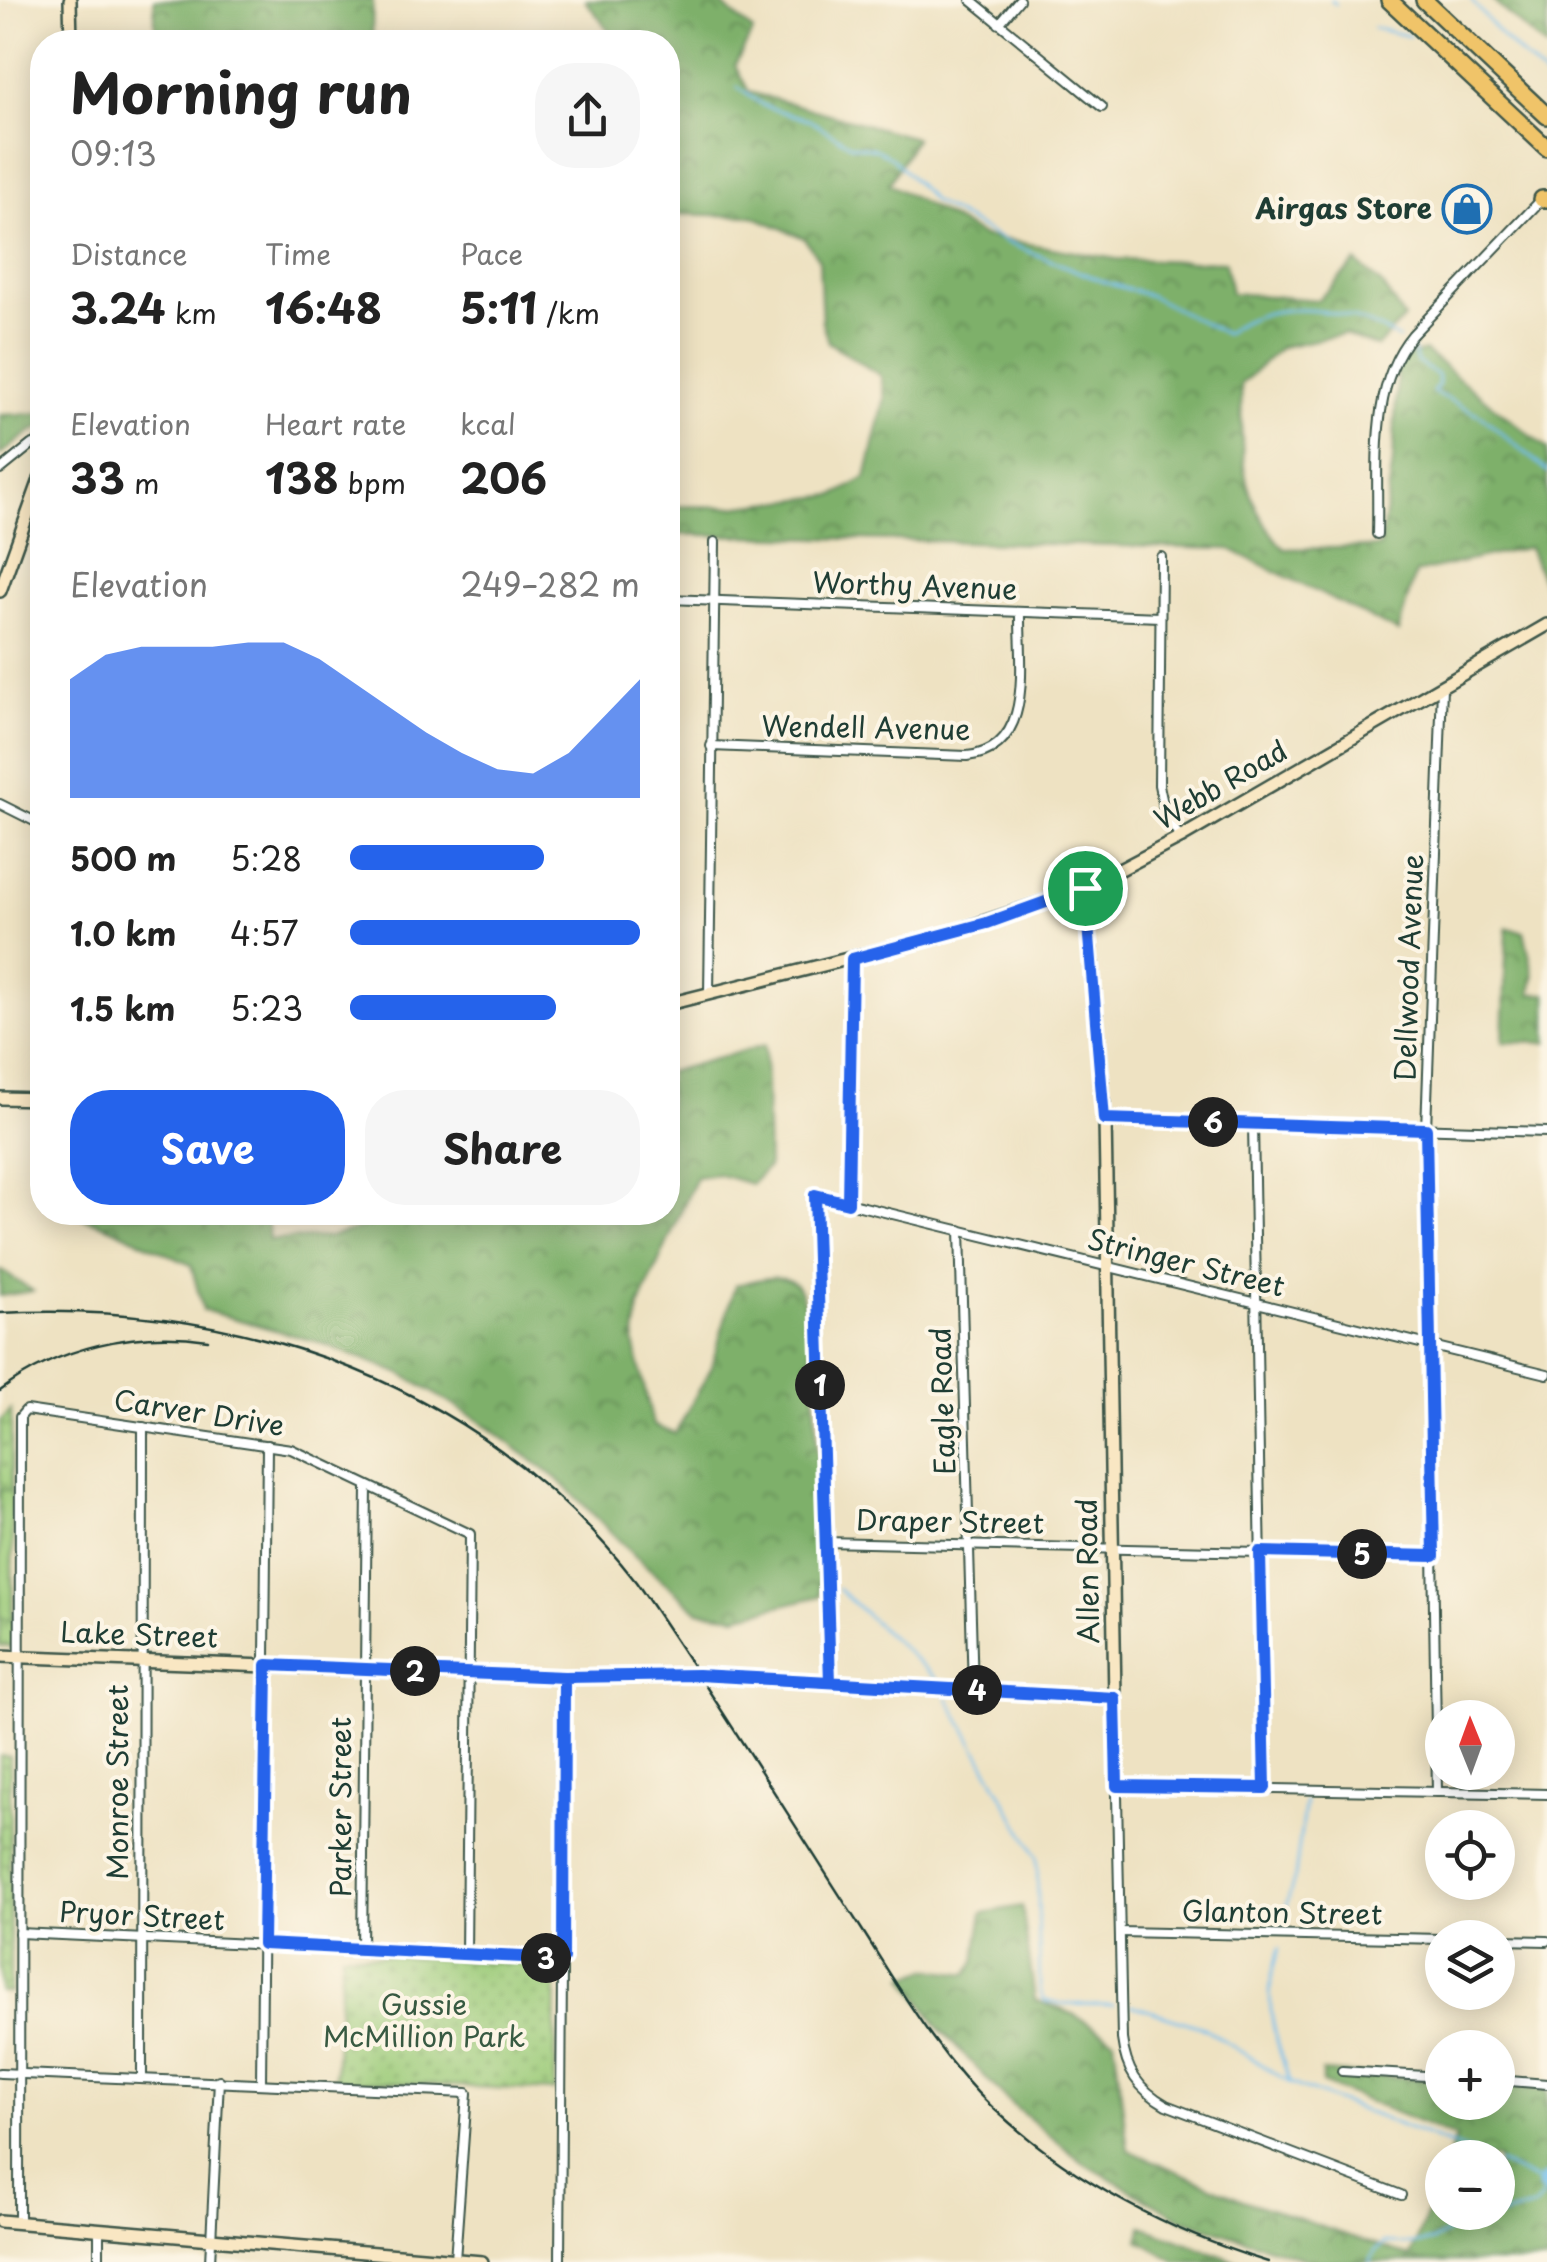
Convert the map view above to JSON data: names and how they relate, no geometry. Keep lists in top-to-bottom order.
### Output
{
  "streets": {
    "street": [
      "Worthy Avenue",
      "Wendell Avenue",
      "Webb Road",
      "Dellwood Avenue",
      "Stringer Street",
      "Eagle Road",
      "Carver Drive",
      "Draper Street",
      "Allen Road",
      "Lake Street",
      "Monroe Street",
      "Parker Street",
      "Glanton Street",
      "Pryor Street"
    ]
  },
  "crossings": [
    ["Worthy Avenue", "Wendell Avenue"],
    ["Webb Road", "Dellwood Avenue"],
    ["Webb Road", "Allen Road"],
    ["Dellwood Avenue", "Stringer Street"],
    ["Dellwood Avenue", "Draper Street"],
    ["Stringer Street", "Eagle Road"],
    ["Stringer Street", "Draper Street"],
    ["Stringer Street", "Allen Road"],
    ["Eagle Road", "Draper Street"],
    ["Eagle Road", "Lake Street"],
    ["Carver Drive", "Lake Street"],
    ["Carver Drive", "Monroe Street"],
    ["Carver Drive", "Parker Street"],
    ["Draper Street", "Allen Road"],
    ["Allen Road", "Lake Street"],
    ["Allen Road", "Glanton Street"],
    ["Lake Street", "Monroe Street"],
    ["Lake Street", "Parker Street"],
    ["Monroe Street", "Pryor Street"],
    ["Parker Street", "Pryor Street"]
  ],
  "parks": ["Gussie McMillion Park"],
  "places": {
    "shop": ["Airgas Store"]
  },
  "north": "top",
  "page": {
    "heading": ["Morning run", "09:13"],
    "stats": [
      ["Distance", "3.24 km"],
      ["Time", "16:48"],
      ["Pace", "5:11 /km"],
      ["Elevation", "33 m"],
      ["Heart rate", "138 bpm"],
      ["kcal", "206"]
    ],
    "chart": ["Elevation", "249–282 m"],
    "list": [
      {
        "name": "500 m",
        "note": "5:28"
      },
      {
        "name": "1.0 km",
        "note": "4:57"
      },
      {
        "name": "1.5 km",
        "note": "5:23"
      }
    ],
    "buttons": ["Save", "Share"],
    "pins": [
      "6",
      "1",
      "5",
      "2",
      "4",
      "3"
    ],
    "map_buttons": ["+", "−"]
  }
}
